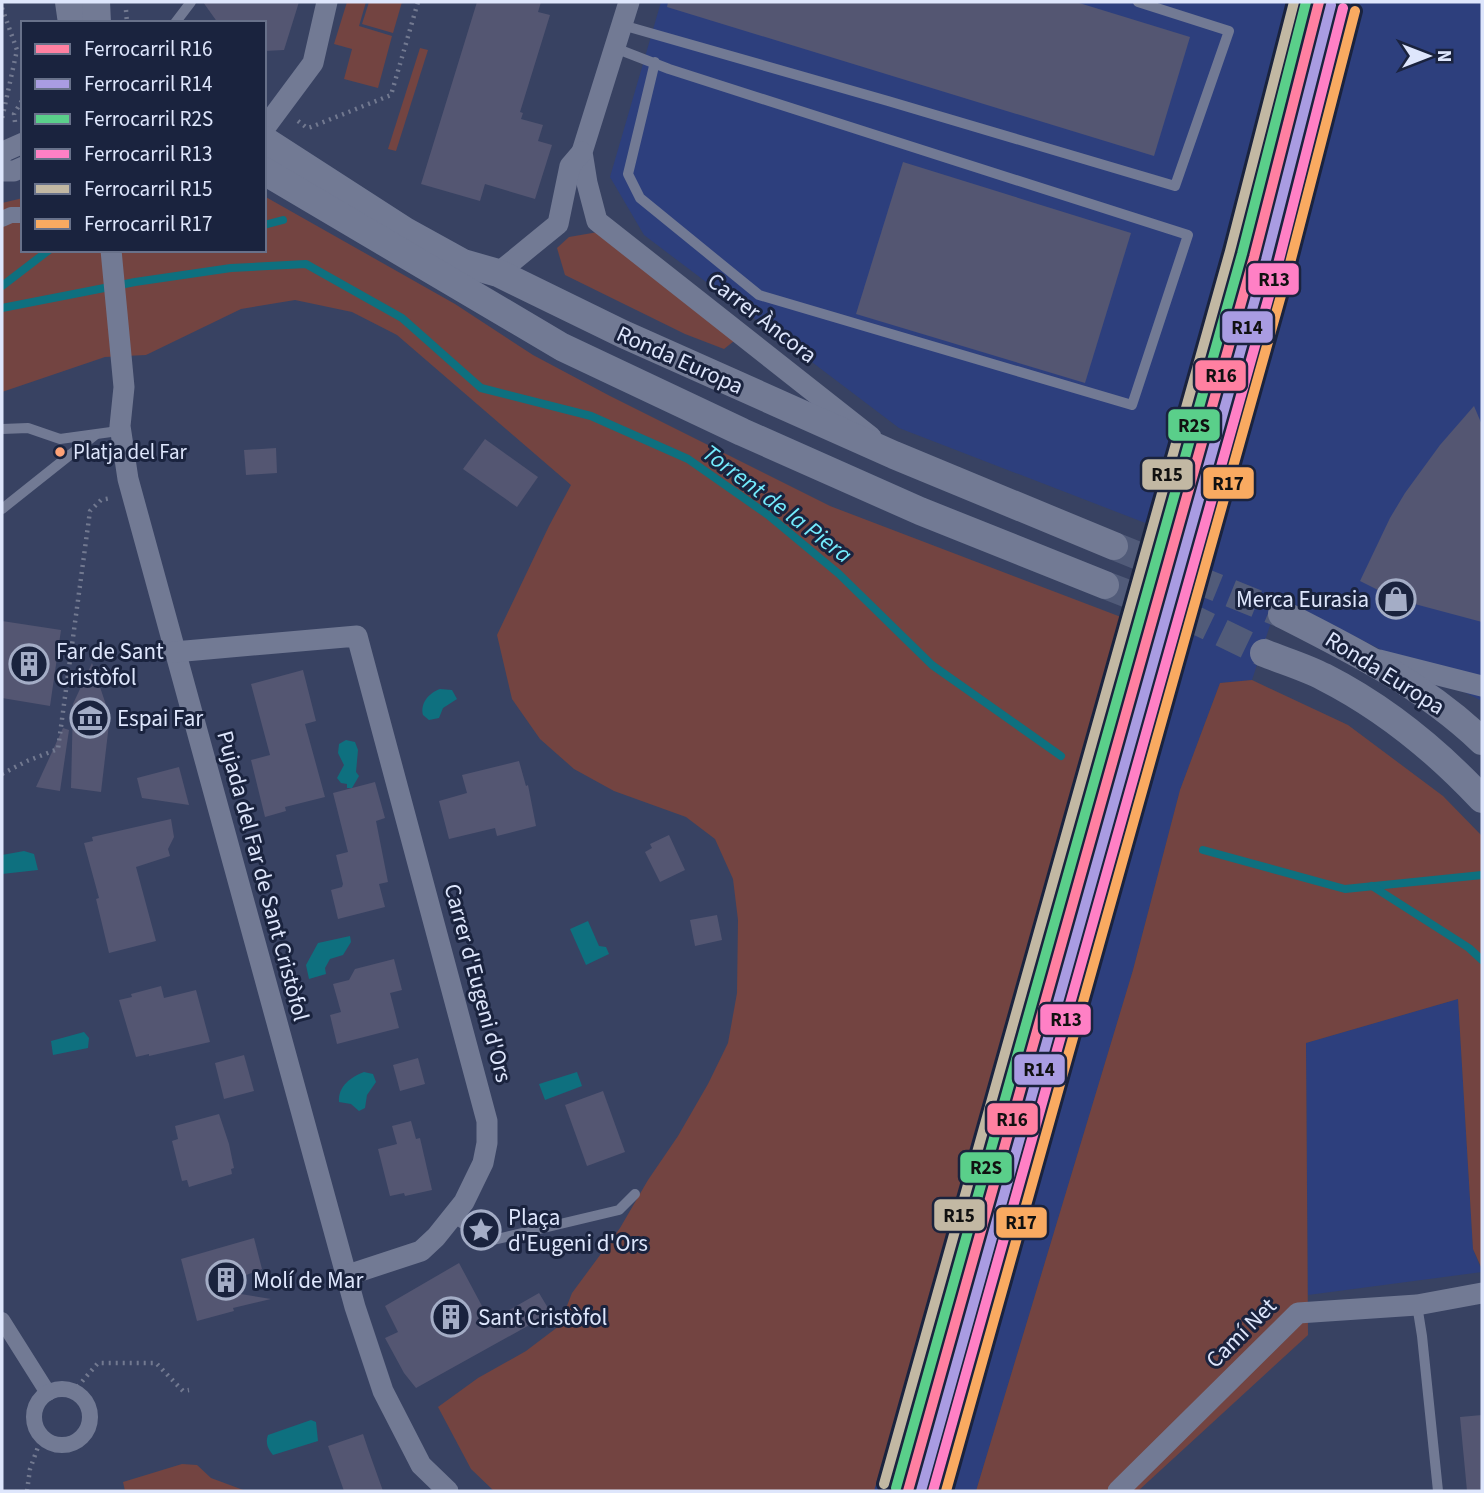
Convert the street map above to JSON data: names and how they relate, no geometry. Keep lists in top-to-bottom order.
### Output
{
  "streets": {
    "street": [
      "Carrer Àncora",
      "Ronda Europa",
      "Pujada del Far de Sant Cristòfol",
      "Carrer d'Eugeni d'Ors",
      "Camí Net"
    ]
  },
  "crossings": [
    ["Carrer Àncora", "Ronda Europa"],
    ["Pujada del Far de Sant Cristòfol", "Carrer d'Eugeni d'Ors"]
  ],
  "water": ["Torrent de la Piera"],
  "places": {
    "other": ["Platja del Far"],
    "shop": ["Merca Eurasia"],
    "building": ["Far de Sant Cristòfol", "Molí de Mar", "Sant Cristòfol"],
    "museum": ["Espai Far"],
    "place": ["Plaça d'Eugeni d'Ors"]
  },
  "lines": [
    "rail line R16",
    "rail line R2S",
    "rail line R15",
    "rail line R14",
    "rail line R13",
    "rail line R17"
  ],
  "legend": [
    "Ferrocarril R16",
    "Ferrocarril R14",
    "Ferrocarril R2S",
    "Ferrocarril R13",
    "Ferrocarril R15",
    "Ferrocarril R17"
  ],
  "north": "right"
}
